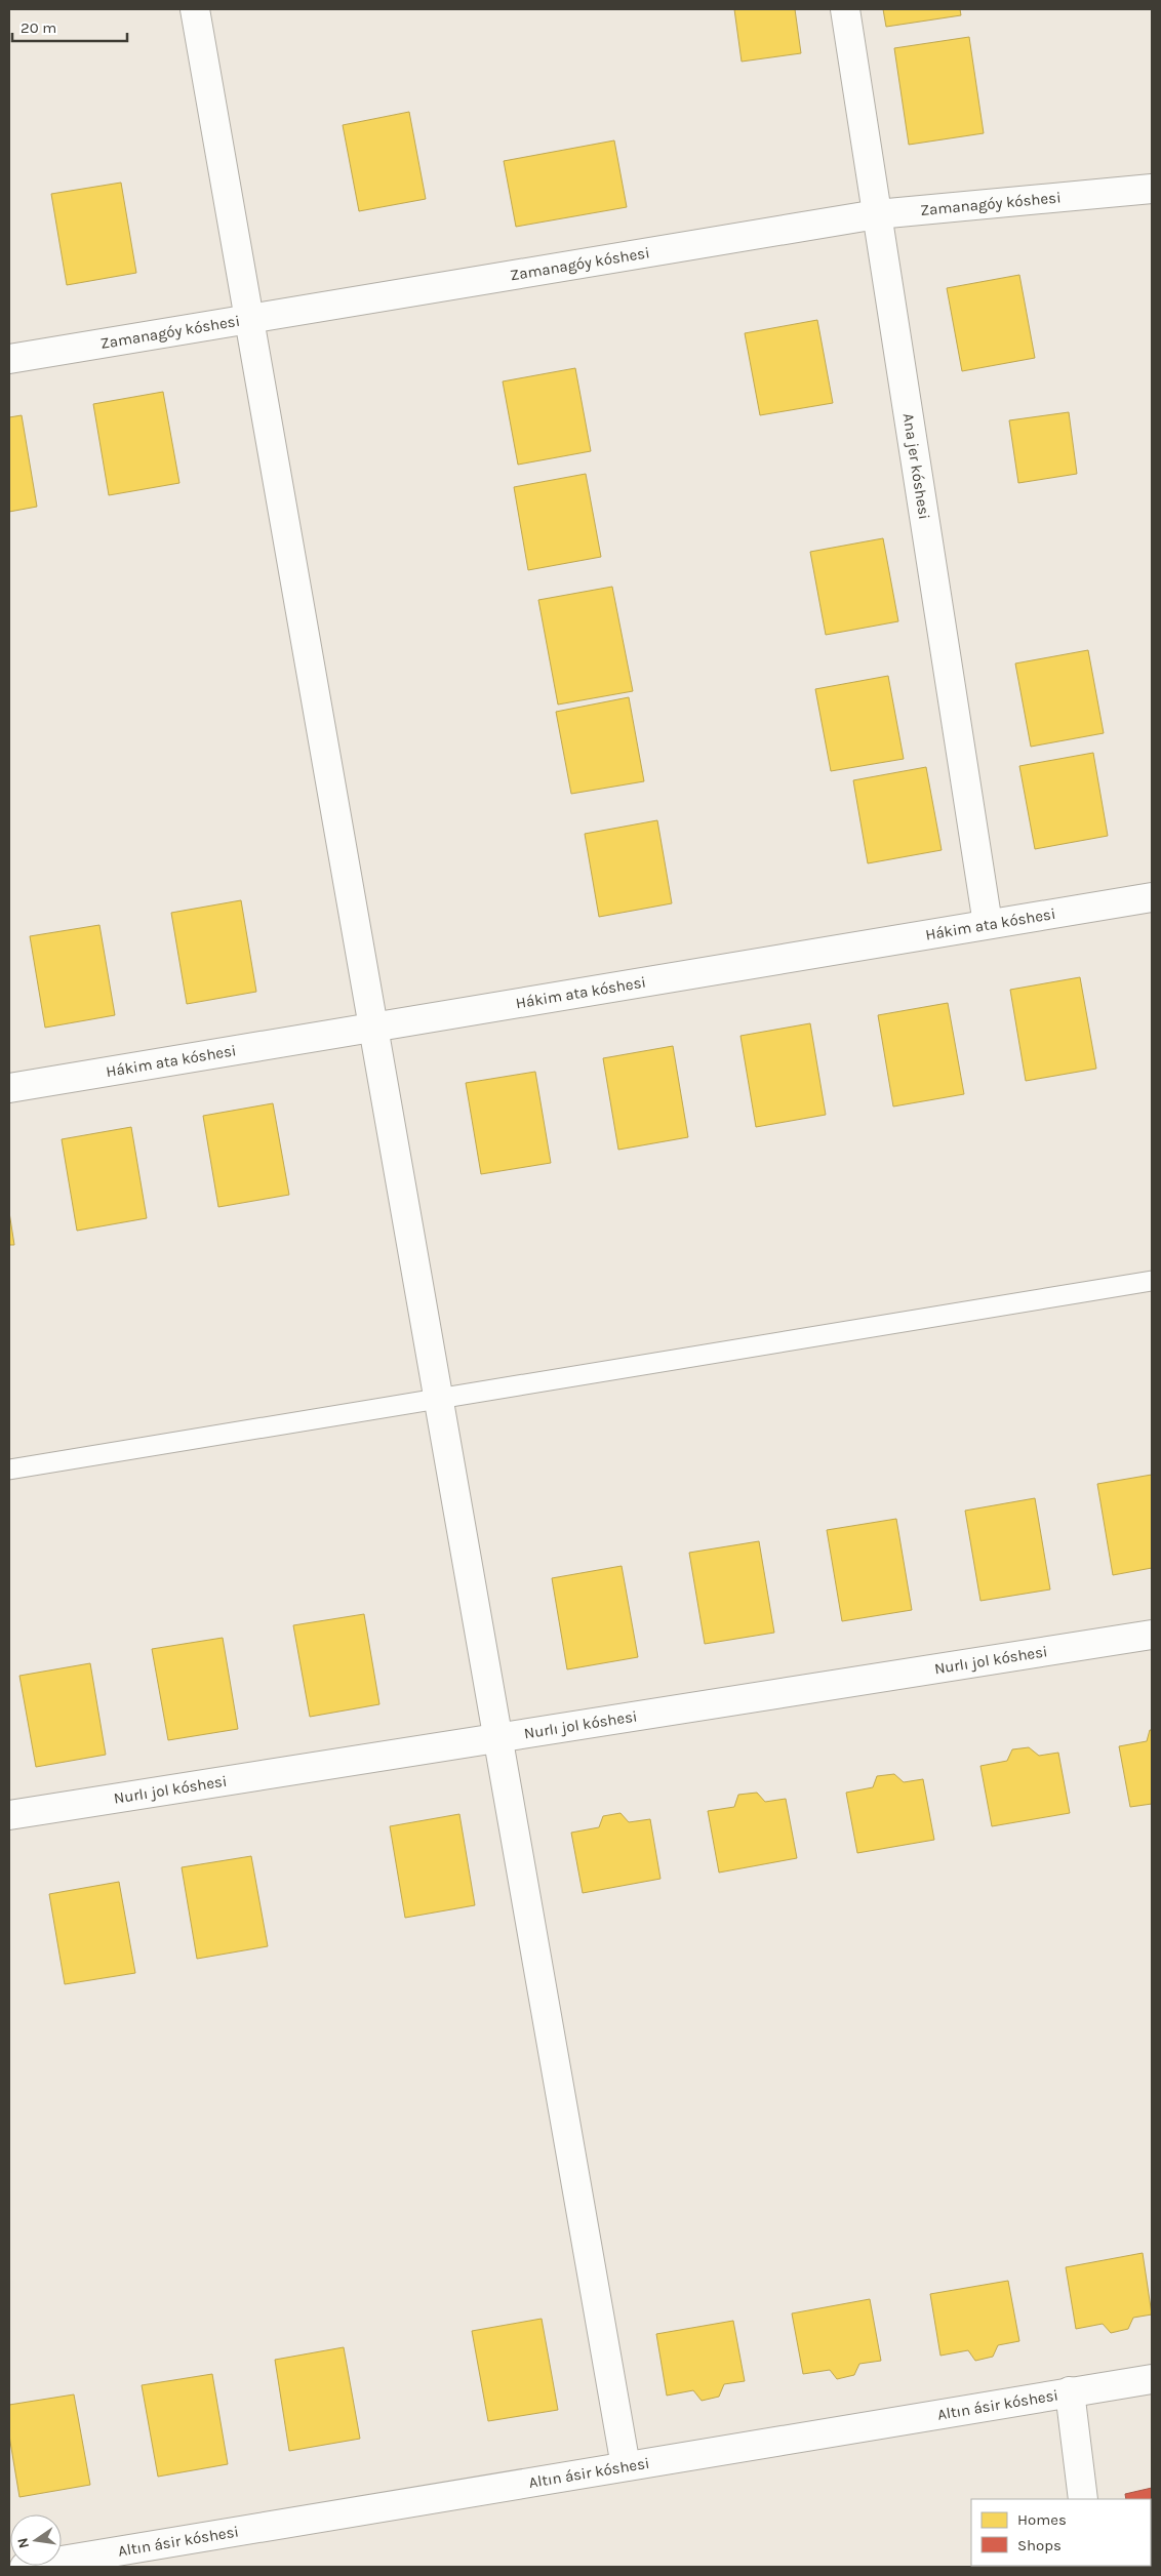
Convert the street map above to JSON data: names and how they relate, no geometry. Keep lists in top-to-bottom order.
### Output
{
  "streets": {
    "street": [
      "Zamanagóy kóshesi",
      "Ana jer kóshesi",
      "Hákim ata kóshesi",
      "Nurlı jol kóshesi",
      "Altın ásir kóshesi"
    ]
  },
  "crossings": [
    ["Zamanagóy kóshesi", "Ana jer kóshesi"],
    ["Ana jer kóshesi", "Hákim ata kóshesi"]
  ],
  "legend": ["Homes", "Shops"],
  "scale_bar": "20 m",
  "north": "left"
}
